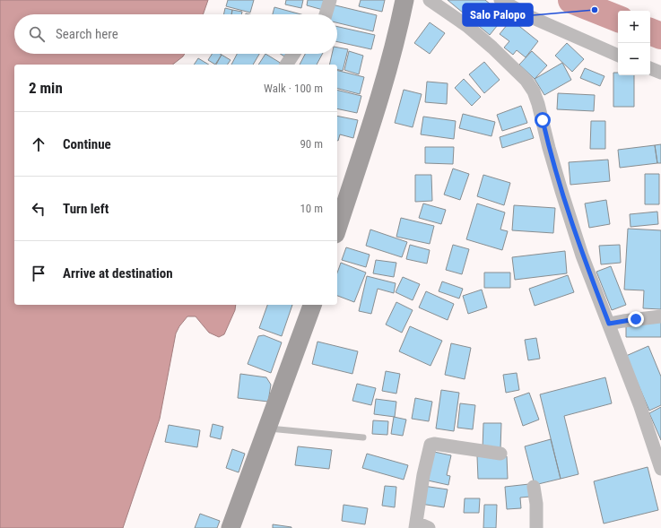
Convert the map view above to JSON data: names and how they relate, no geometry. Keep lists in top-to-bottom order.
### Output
{
  "places": ["Salo Palopo"],
  "page": {
    "map_buttons": ["+", "−"],
    "search": "Search here",
    "heading": ["2 min", "Walk · 100 m"],
    "list": [
      ["Continue", "90 m"],
      ["Turn left", "10 m"],
      "Arrive at destination"
    ]
  }
}
